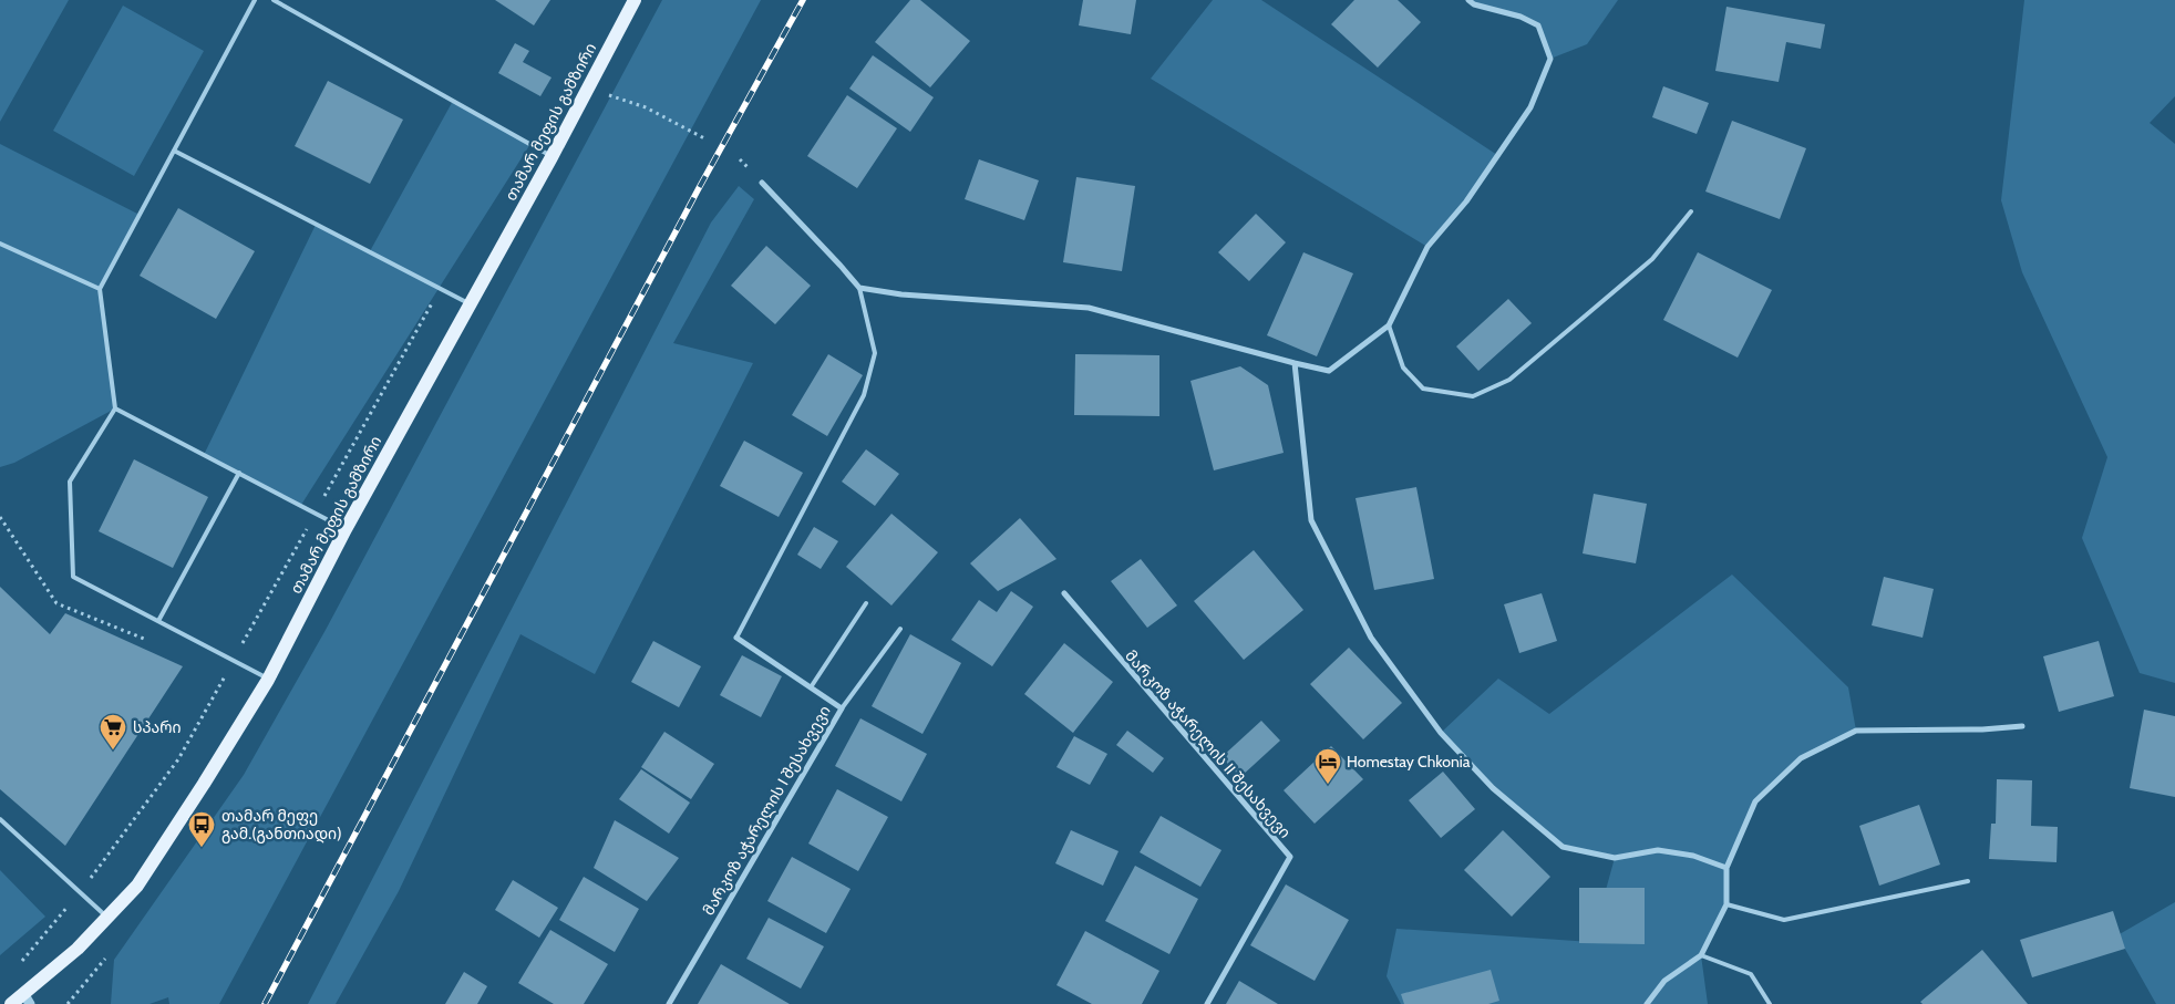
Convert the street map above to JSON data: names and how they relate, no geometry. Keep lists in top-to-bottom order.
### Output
{
  "streets": {
    "main road": ["თამარ მეფის გამზირი"],
    "street": ["მარკოზ აჭარელის II შესახვევი", "მარკოზ აჭარელის I შესახვევი"]
  },
  "places": {
    "supermarket": ["სპარი"],
    "hotel": ["Homestay Chkonia"],
    "bus stop": ["თამარ მეფე გამ.(განთიადი)"]
  }
}
